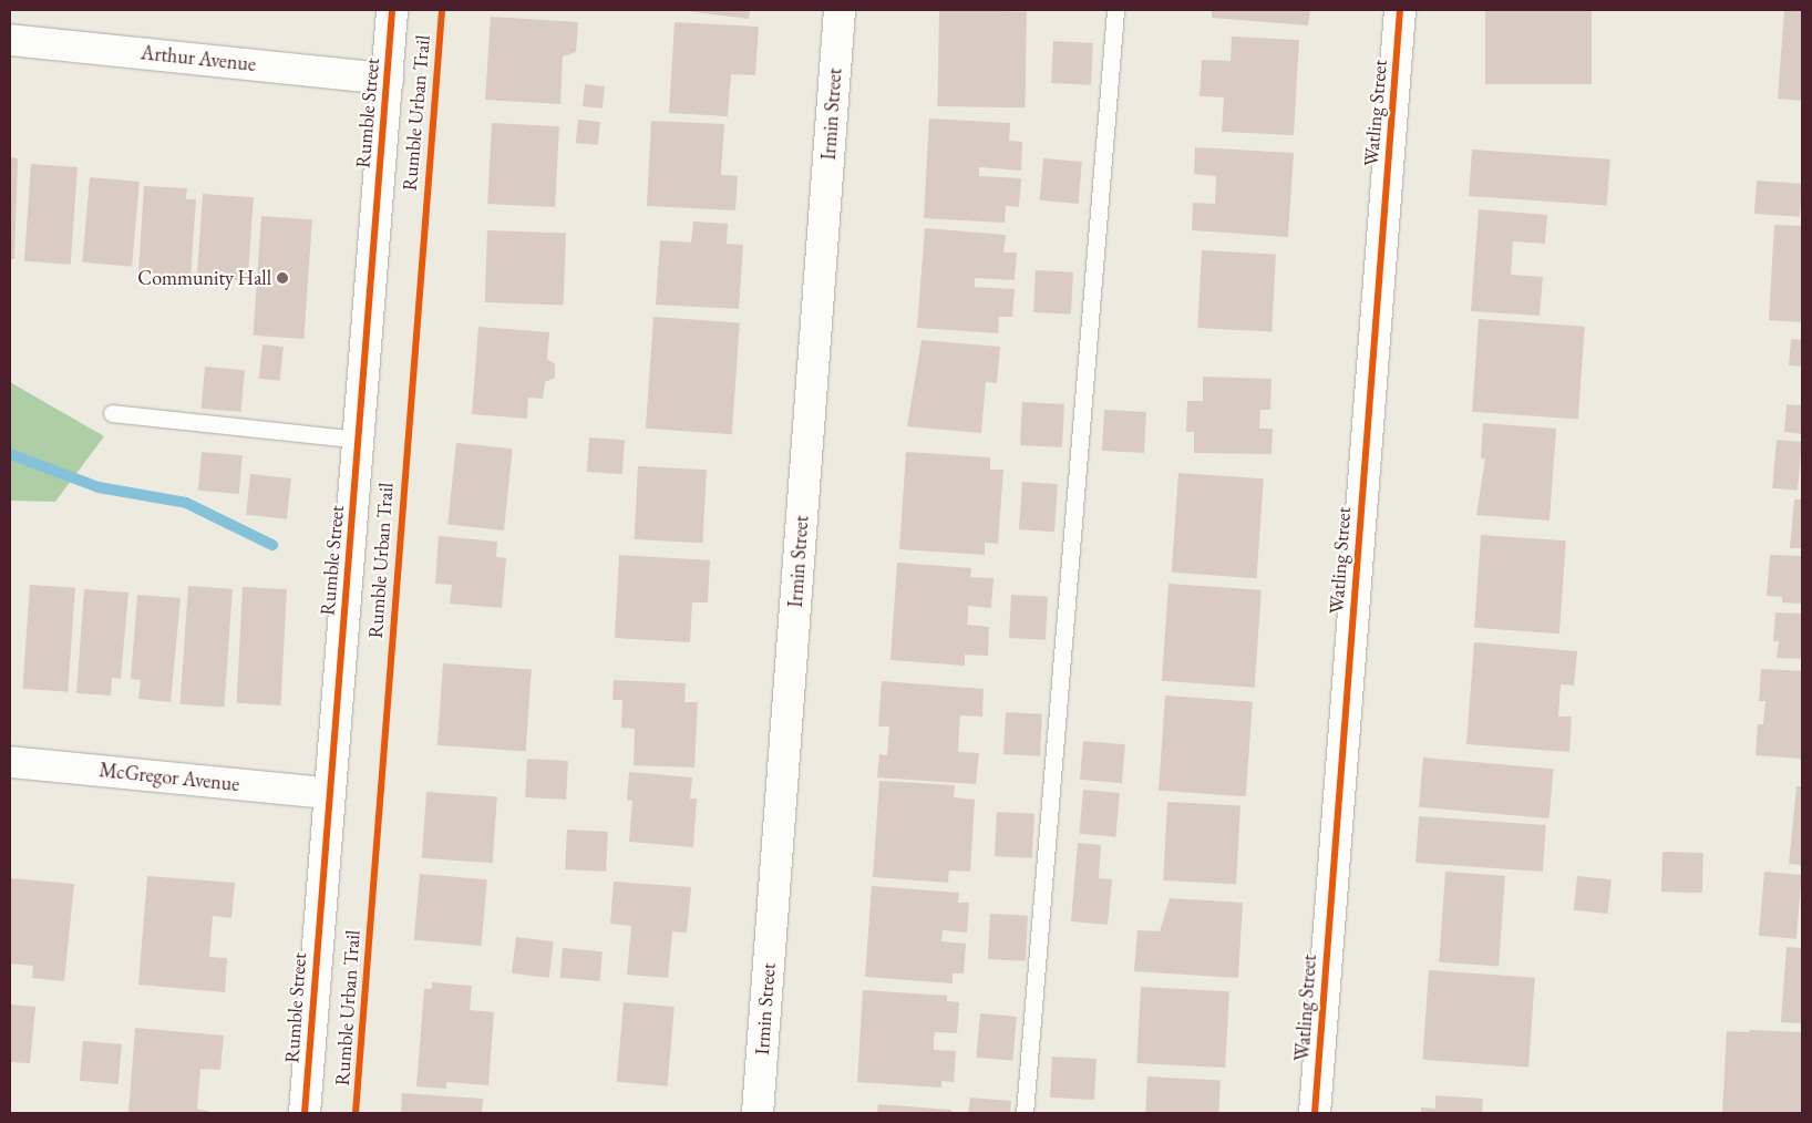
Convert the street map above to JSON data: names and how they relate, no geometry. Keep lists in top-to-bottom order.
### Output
{
  "streets": {
    "street": [
      "Arthur Avenue",
      "Rumble Street",
      "Watling Street",
      "Irmin Street",
      "McGregor Avenue"
    ],
    "cycle path": ["Rumble Urban Trail"]
  },
  "crossings": [
    ["Arthur Avenue", "Rumble Street"],
    ["Rumble Street", "McGregor Avenue"]
  ],
  "places": ["Community Hall"]
}
